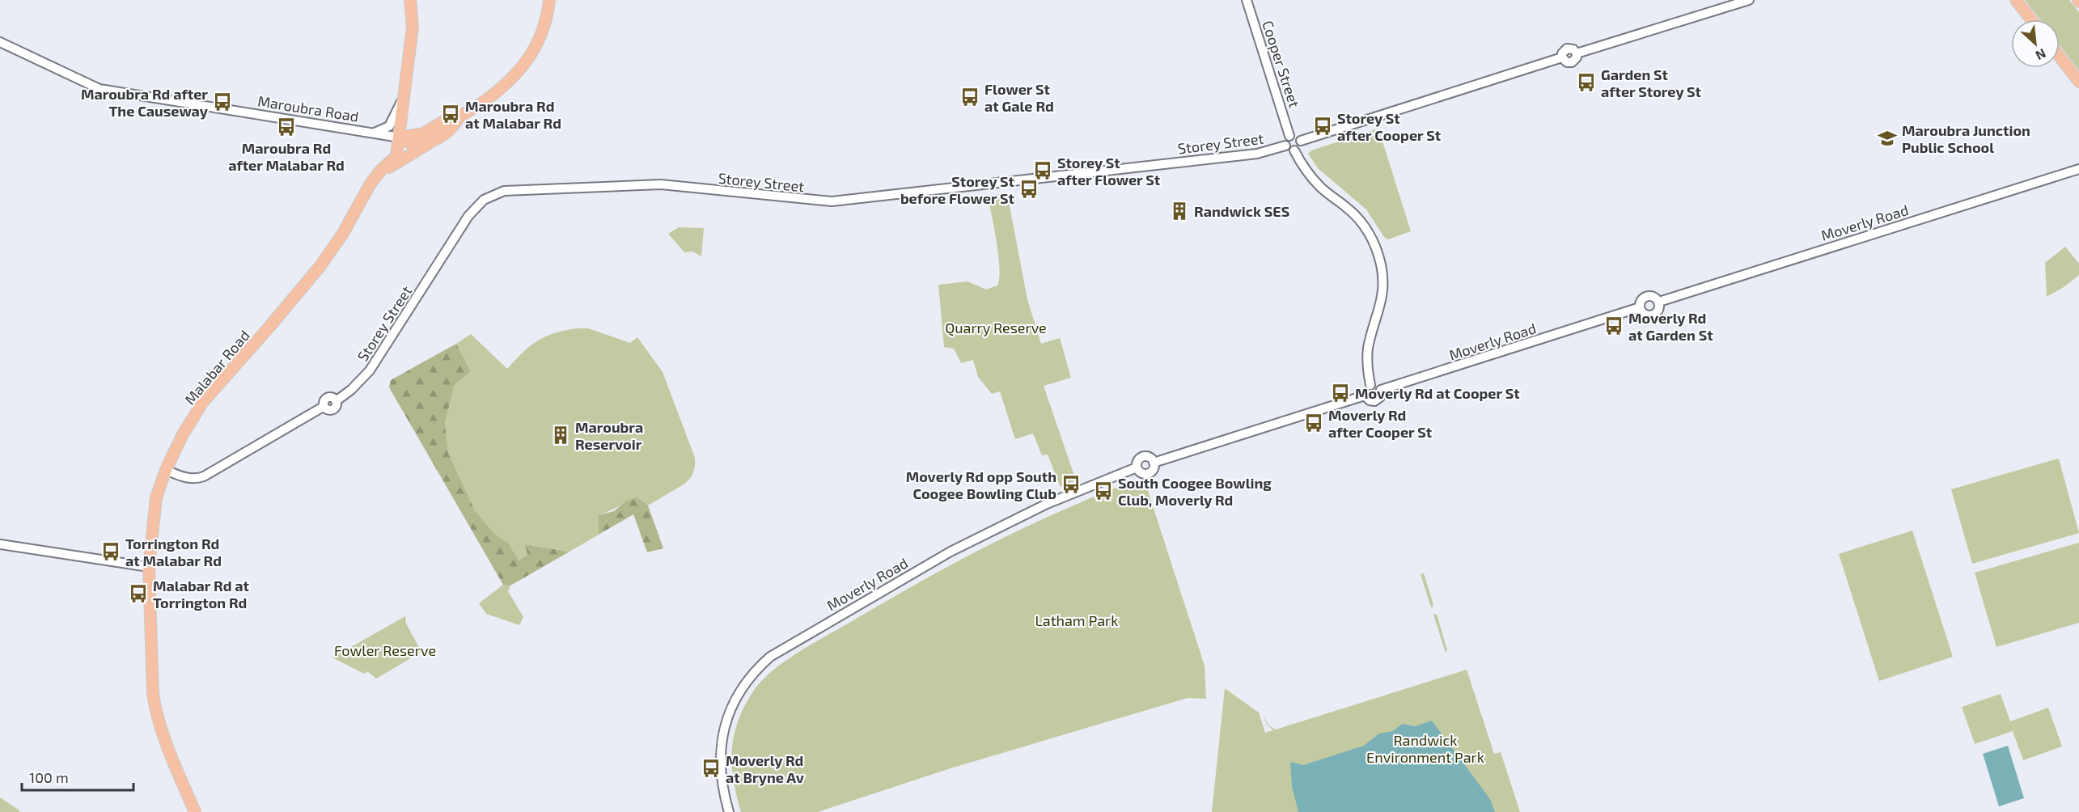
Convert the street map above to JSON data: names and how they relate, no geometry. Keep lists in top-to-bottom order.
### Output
{
  "streets": {
    "main road": ["Maroubra Road", "Malabar Road"],
    "street": ["Cooper Street", "Storey Street", "Moverly Road"]
  },
  "crossings": [
    ["Cooper Street", "Storey Street"],
    ["Maroubra Road", "Malabar Road"],
    ["Storey Street", "Malabar Road"]
  ],
  "parks": [
    "Quarry Reserve",
    "Latham Park",
    "Fowler Reserve",
    "Randwick Environment Park"
  ],
  "places": {
    "bus stop": [
      "Garden St after Storey St",
      "Flower St at Gale Rd",
      "Maroubra Rd after The Causeway",
      "Maroubra Rd at Malabar Rd",
      "Storey St after Cooper St",
      "Maroubra Rd after Malabar Rd",
      "Storey St after Flower St",
      "Storey St before Flower St",
      "Moverly Rd at Garden St",
      "Moverly Rd at Cooper St",
      "Moverly Rd after Cooper St",
      "Moverly Rd opp South Coogee Bowling Club",
      "South Coogee Bowling Club, Moverly Rd",
      "Torrington Rd at Malabar Rd",
      "Malabar Rd at Torrington Rd",
      "Moverly Rd at Bryne Av"
    ],
    "school or university": ["Maroubra Junction Public School"],
    "building": ["Randwick SES", "Maroubra Reservoir"]
  },
  "scale_bar": "100 m",
  "north": "bottom right"
}
